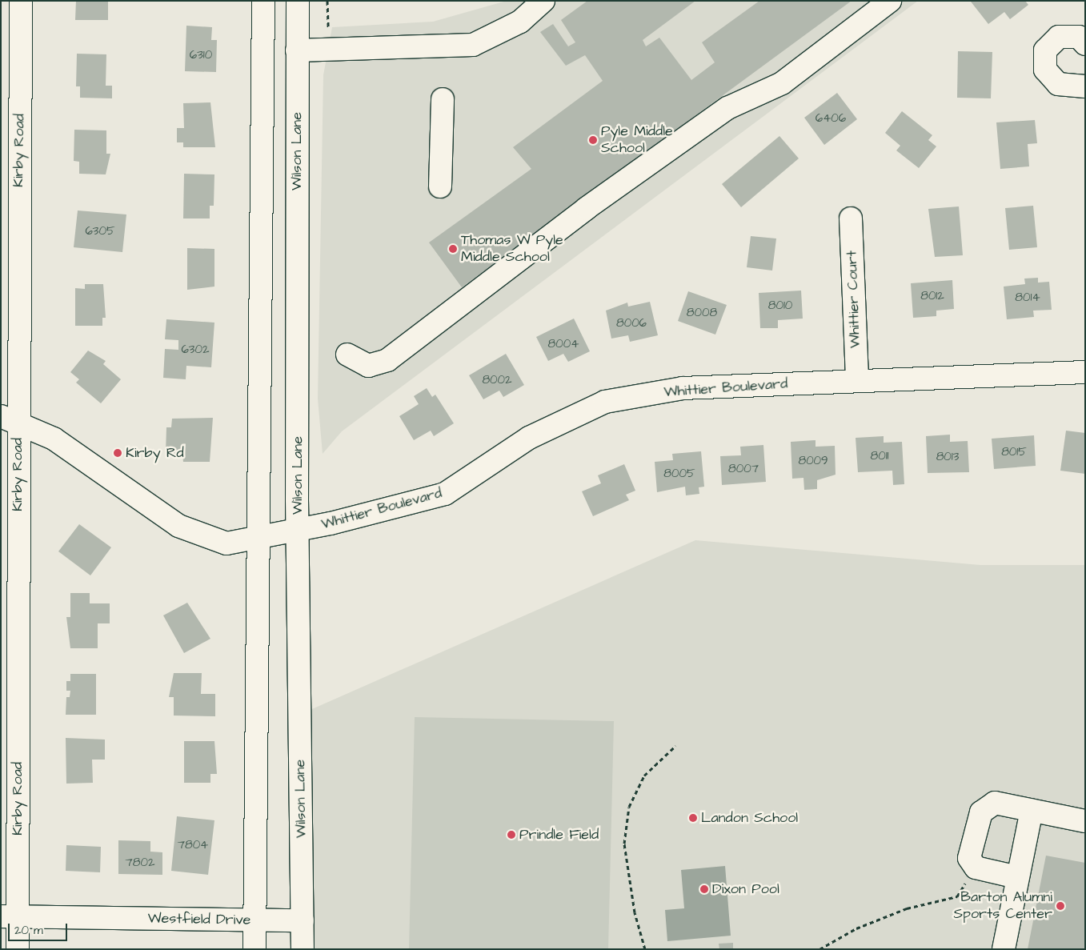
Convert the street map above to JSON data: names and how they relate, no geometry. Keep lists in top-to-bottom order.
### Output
{
  "streets": {
    "street": [
      "Kirby Road",
      "Wilson Lane",
      "Whittier Court",
      "Whittier Boulevard",
      "Westfield Drive"
    ]
  },
  "crossings": [
    ["Kirby Road", "Whittier Boulevard"],
    ["Kirby Road", "Westfield Drive"],
    ["Wilson Lane", "Whittier Boulevard"],
    ["Wilson Lane", "Westfield Drive"],
    ["Whittier Court", "Whittier Boulevard"]
  ],
  "places": [
    "Pyle Middle School",
    "Thomas W Pyle Middle School",
    "Kirby Rd",
    "Landon School",
    "Prindle Field",
    "Dixon Pool",
    "Barton Alumni Sports Center"
  ],
  "house_numbers": [
    "6310",
    "6406",
    "6305",
    "8012",
    "8014",
    "8010",
    "8008",
    "8006",
    "8004",
    "6302",
    "8002",
    "8015",
    "8011",
    "8013",
    "8009",
    "8007",
    "8005",
    "7804",
    "7802"
  ],
  "scale_bar": "20 m"
}
